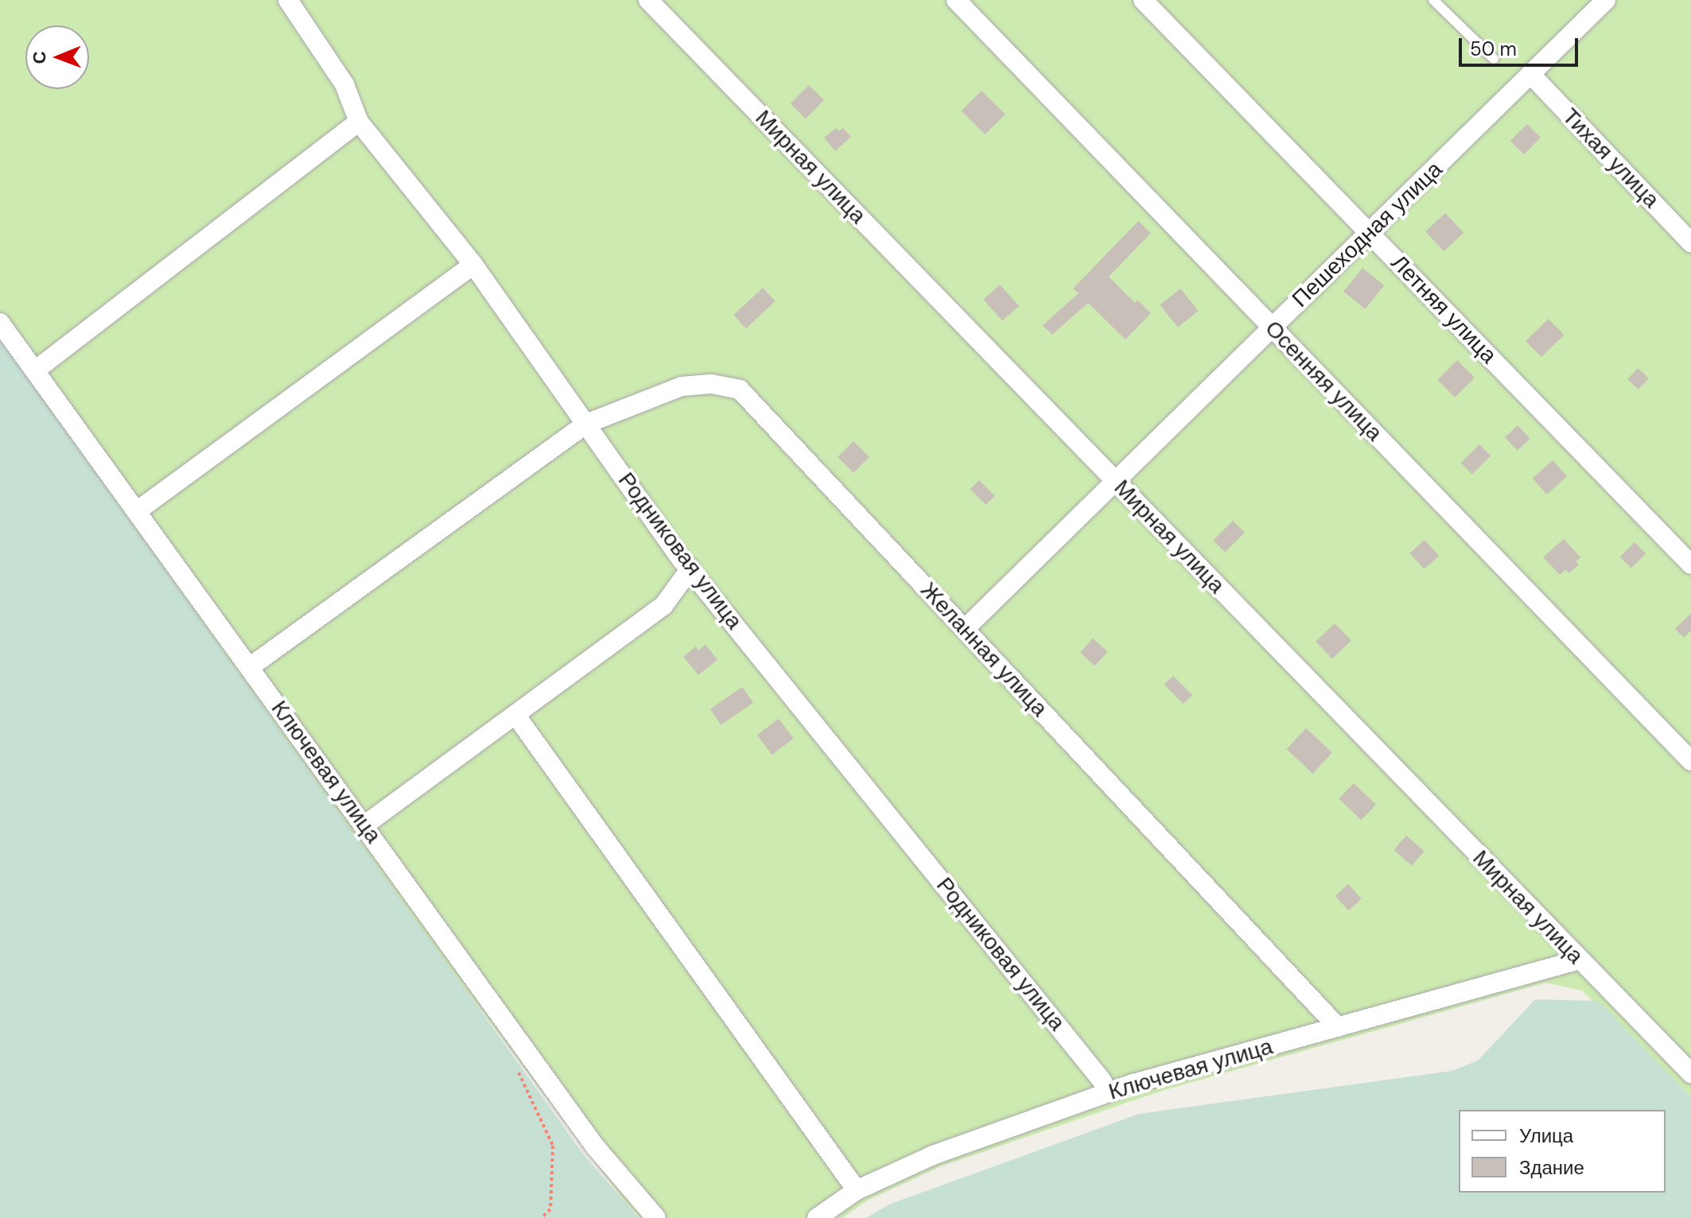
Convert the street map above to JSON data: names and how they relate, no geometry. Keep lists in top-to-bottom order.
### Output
{
  "streets": {
    "street": [
      "Тихая улица",
      "Мирная улица",
      "Пешеходная улица",
      "Летняя улица",
      "Осенняя улица",
      "Родниковая улица",
      "Желанная улица",
      "Ключевая улица"
    ]
  },
  "crossings": [
    ["Тихая улица", "Пешеходная улица"],
    ["Мирная улица", "Пешеходная улица"],
    ["Мирная улица", "Ключевая улица"],
    ["Пешеходная улица", "Летняя улица"],
    ["Пешеходная улица", "Осенняя улица"],
    ["Пешеходная улица", "Желанная улица"],
    ["Родниковая улица", "Желанная улица"],
    ["Желанная улица", "Ключевая улица"]
  ],
  "legend": ["Улица", "Здание"],
  "scale_bar": "50 m",
  "north": "left"
}
